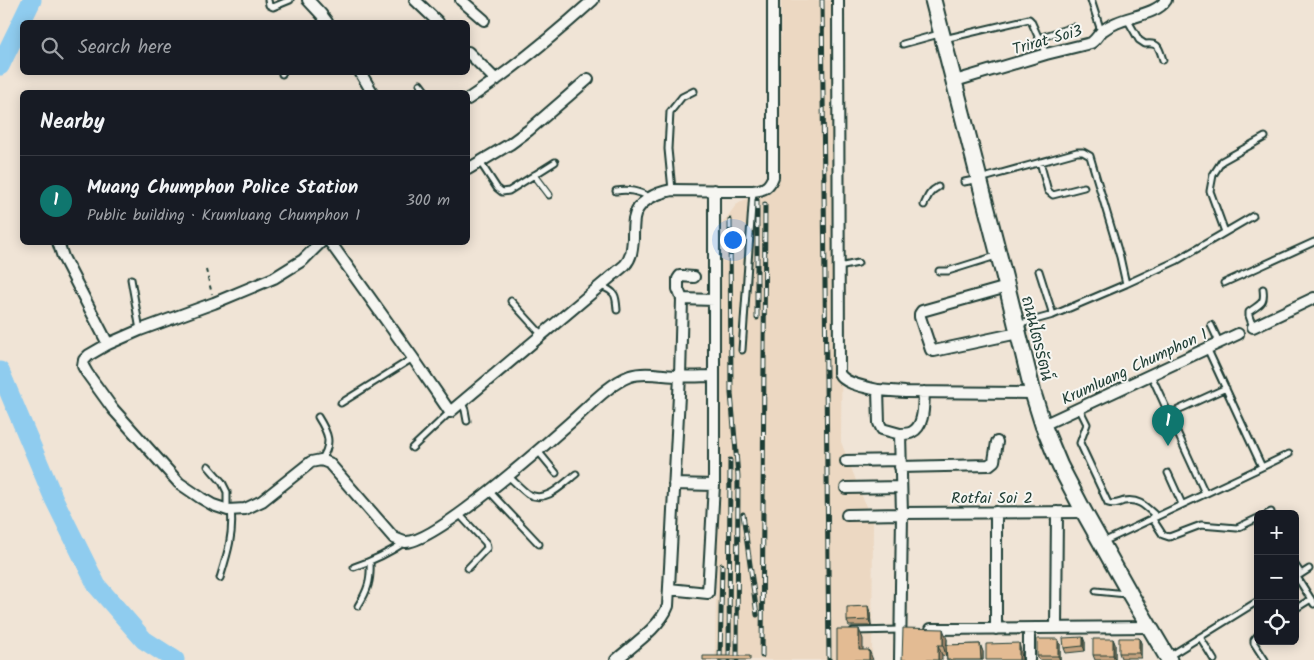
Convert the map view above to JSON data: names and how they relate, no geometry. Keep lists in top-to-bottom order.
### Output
{
  "streets": {
    "main road": ["ถนนไตรรัตน์"],
    "street": ["Trirat Soi3", "Krumluang Chumphon 1", "Rotfai Soi 2"]
  },
  "crossings": [
    ["Trirat Soi3", "ถนนไตรรัตน์"],
    ["ถนนไตรรัตน์", "Krumluang Chumphon 1"],
    ["ถนนไตรรัตน์", "Rotfai Soi 2"]
  ],
  "page": {
    "search": "Search here",
    "heading": "Nearby",
    "list": [
      {
        "mark": "1",
        "name": "Muang Chumphon Police Station",
        "note": "Public building · Krumluang Chumphon 1",
        "value": "300 m"
      }
    ],
    "pins": "1",
    "map_buttons": ["+", "−"]
  }
}
